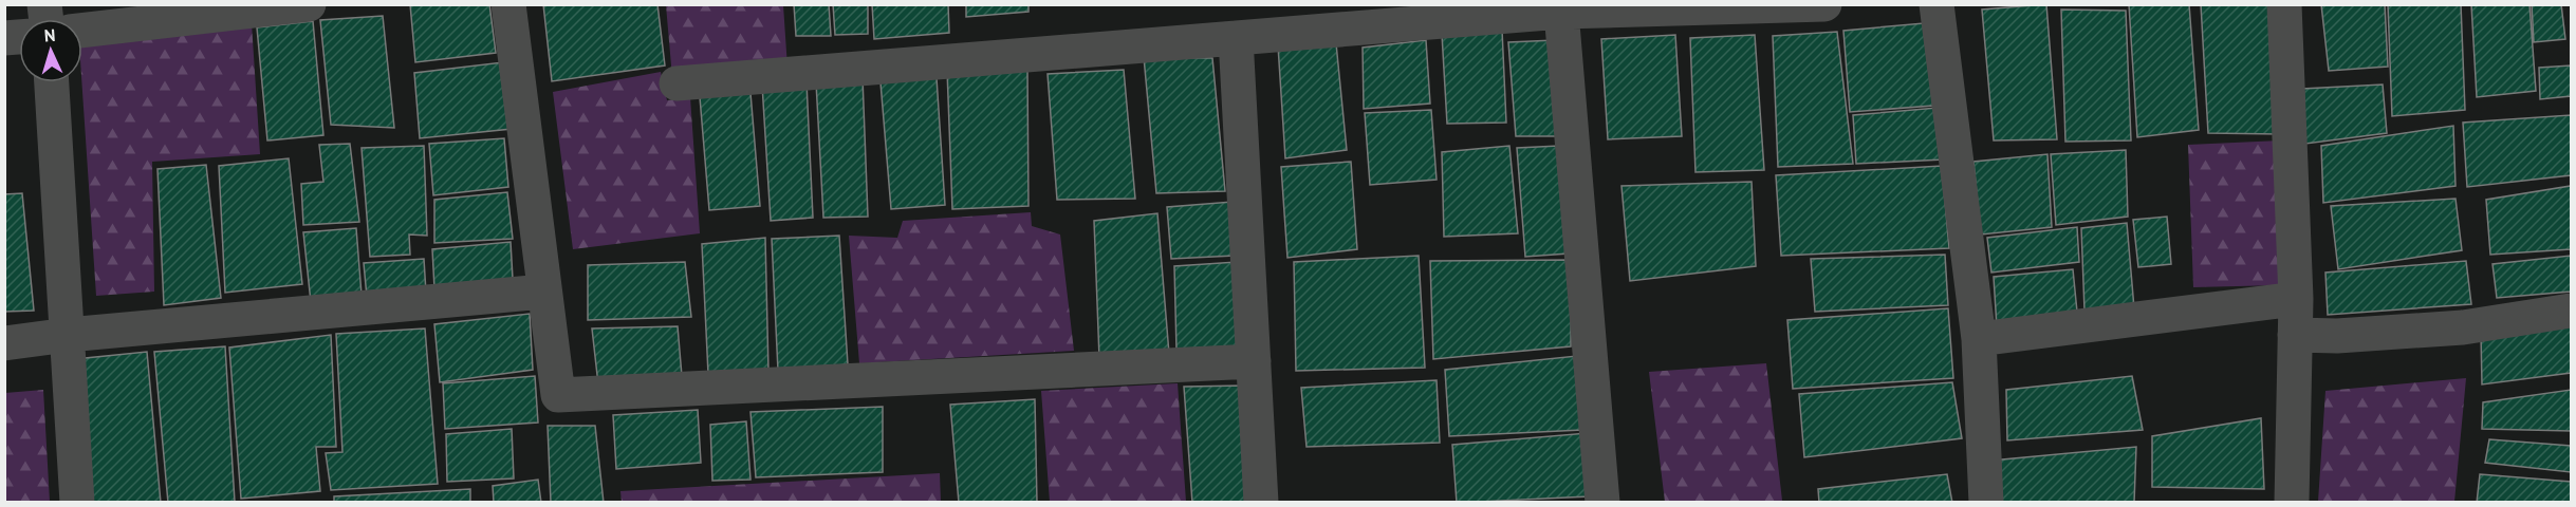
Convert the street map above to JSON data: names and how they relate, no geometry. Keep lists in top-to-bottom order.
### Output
{
  "north": "top"
}
